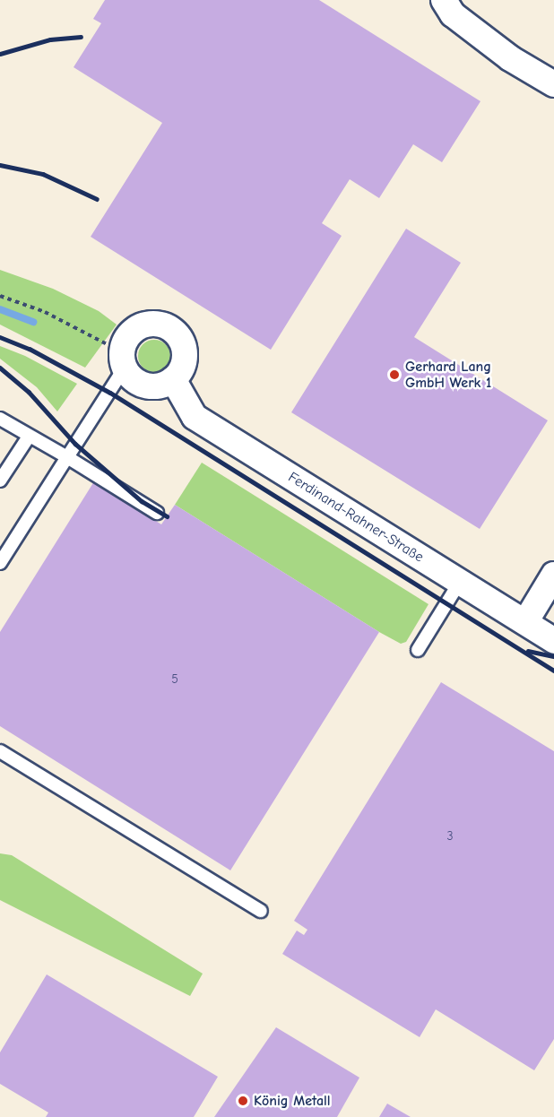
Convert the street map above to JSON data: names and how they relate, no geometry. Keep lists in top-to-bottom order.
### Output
{
  "streets": {
    "street": ["Ferdinand-Rahner-Straße"]
  },
  "places": ["Gerhard Lang GmbH Werk 1", "König Metall"],
  "house_numbers": ["5", "3"]
}
